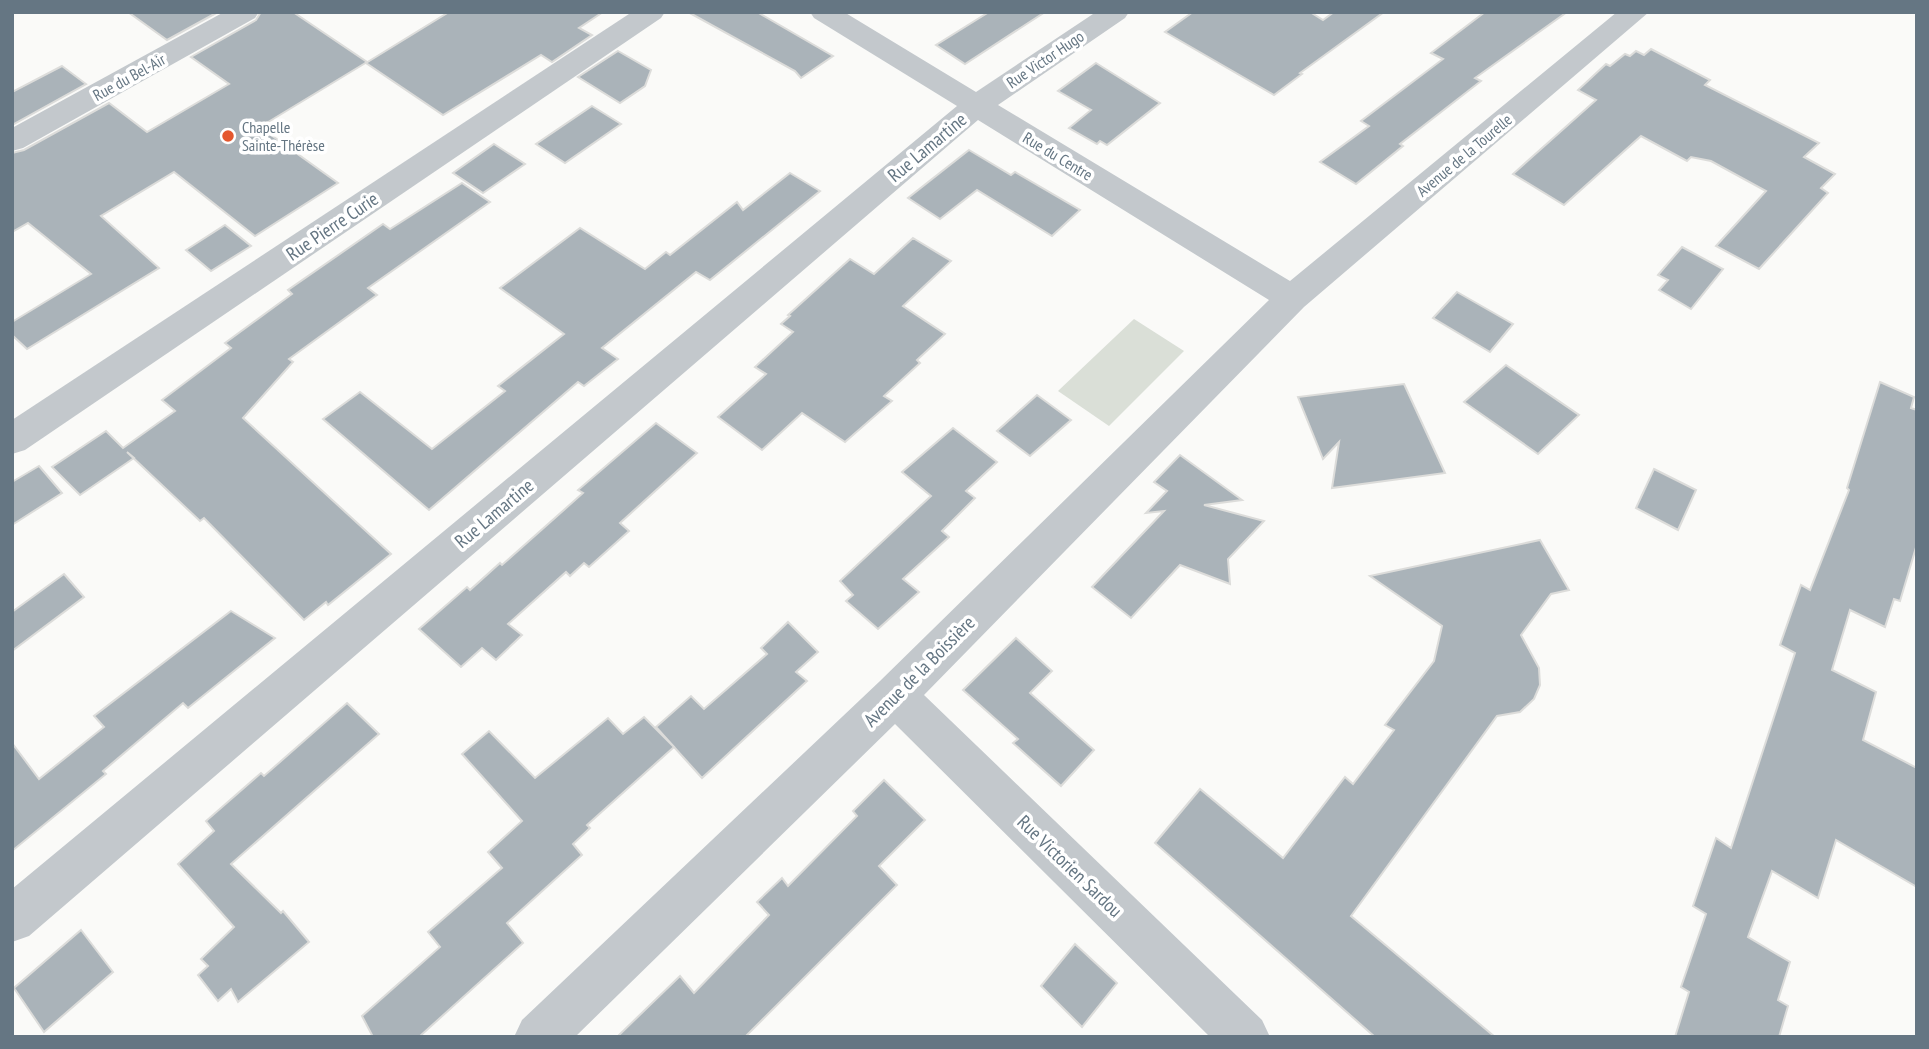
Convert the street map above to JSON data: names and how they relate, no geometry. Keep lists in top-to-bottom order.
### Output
{
  "streets": {
    "street": [
      "Rue Victor Hugo",
      "Rue du Bel-Air",
      "Rue Lamartine",
      "Avenue de la Tourelle",
      "Rue du Centre",
      "Rue Pierre Curie",
      "Avenue de la Boissière",
      "Rue Victorien Sardou"
    ]
  },
  "crossings": [
    ["Rue Victor Hugo", "Rue Lamartine"],
    ["Rue Victor Hugo", "Rue du Centre"],
    ["Rue Lamartine", "Rue du Centre"],
    ["Avenue de la Tourelle", "Rue du Centre"],
    ["Avenue de la Tourelle", "Avenue de la Boissière"],
    ["Rue du Centre", "Avenue de la Boissière"],
    ["Avenue de la Boissière", "Rue Victorien Sardou"]
  ],
  "places": ["Chapelle Sainte-Thérèse"]
}
